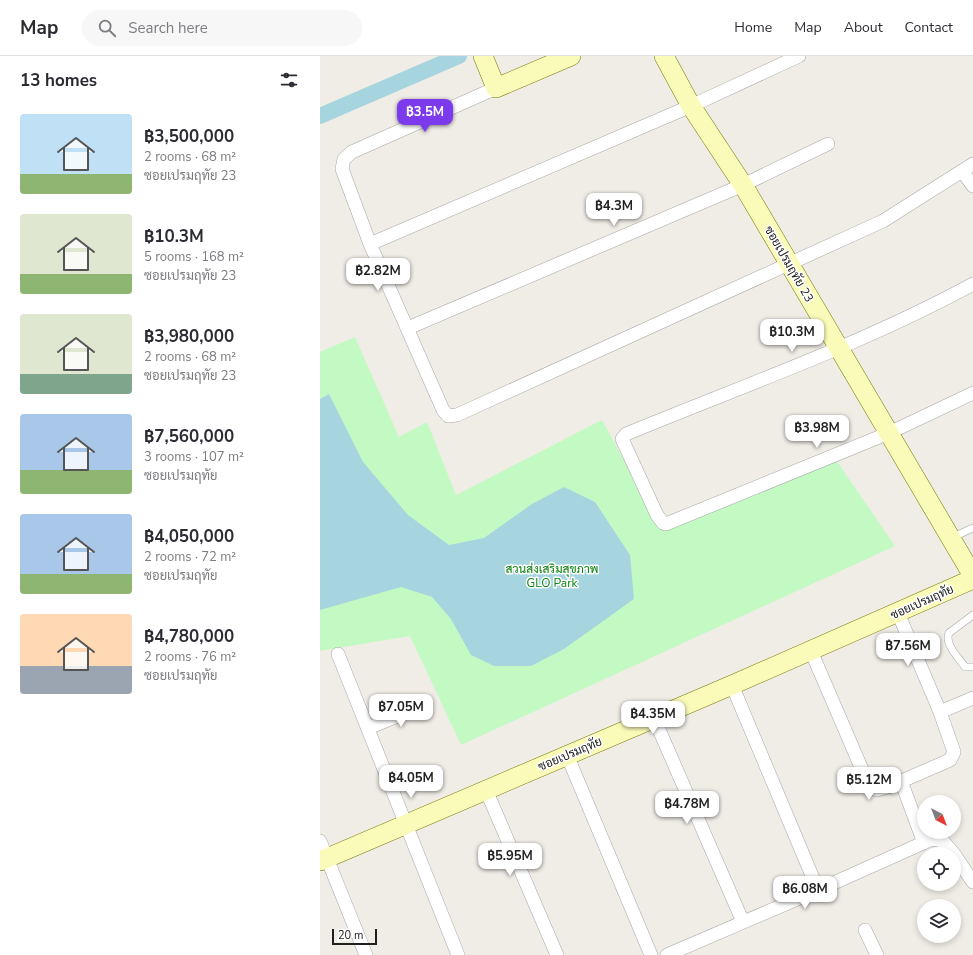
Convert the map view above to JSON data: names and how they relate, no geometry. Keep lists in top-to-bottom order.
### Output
{
  "streets": {
    "street": ["ซอยเปรมฤทัย 23", "ซอยเปรมฤทัย"]
  },
  "parks": ["สวนส่งเสริมสุขภาพ GLO Park"],
  "scale_bar": "20 m",
  "north": "bottom right",
  "page": {
    "header": "Map",
    "search": "Search here",
    "nav": [
      "Home",
      "Map",
      "About",
      "Contact"
    ],
    "heading": "13 homes",
    "price": [
      "฿3.5M",
      "฿4.3M",
      "฿2.82M",
      "฿10.3M",
      "฿3.98M",
      "฿7.56M",
      "฿7.05M",
      "฿4.35M",
      "฿4.05M",
      "฿5.12M",
      "฿4.78M",
      "฿5.95M",
      "฿6.08M"
    ],
    "list": [
      {
        "name": "฿3,500,000",
        "note": "2 rooms · 68 m² · ซอยเปรมฤทัย 23"
      },
      {
        "name": "฿10.3M",
        "note": "5 rooms · 168 m² · ซอยเปรมฤทัย 23"
      },
      {
        "name": "฿3,980,000",
        "note": "2 rooms · 68 m² · ซอยเปรมฤทัย 23"
      },
      {
        "name": "฿7,560,000",
        "note": "3 rooms · 107 m² · ซอยเปรมฤทัย"
      },
      {
        "name": "฿4,050,000",
        "note": "2 rooms · 72 m² · ซอยเปรมฤทัย"
      },
      {
        "name": "฿4,780,000",
        "note": "2 rooms · 76 m² · ซอยเปรมฤทัย"
      }
    ],
    "scale": "20 m"
  }
}
